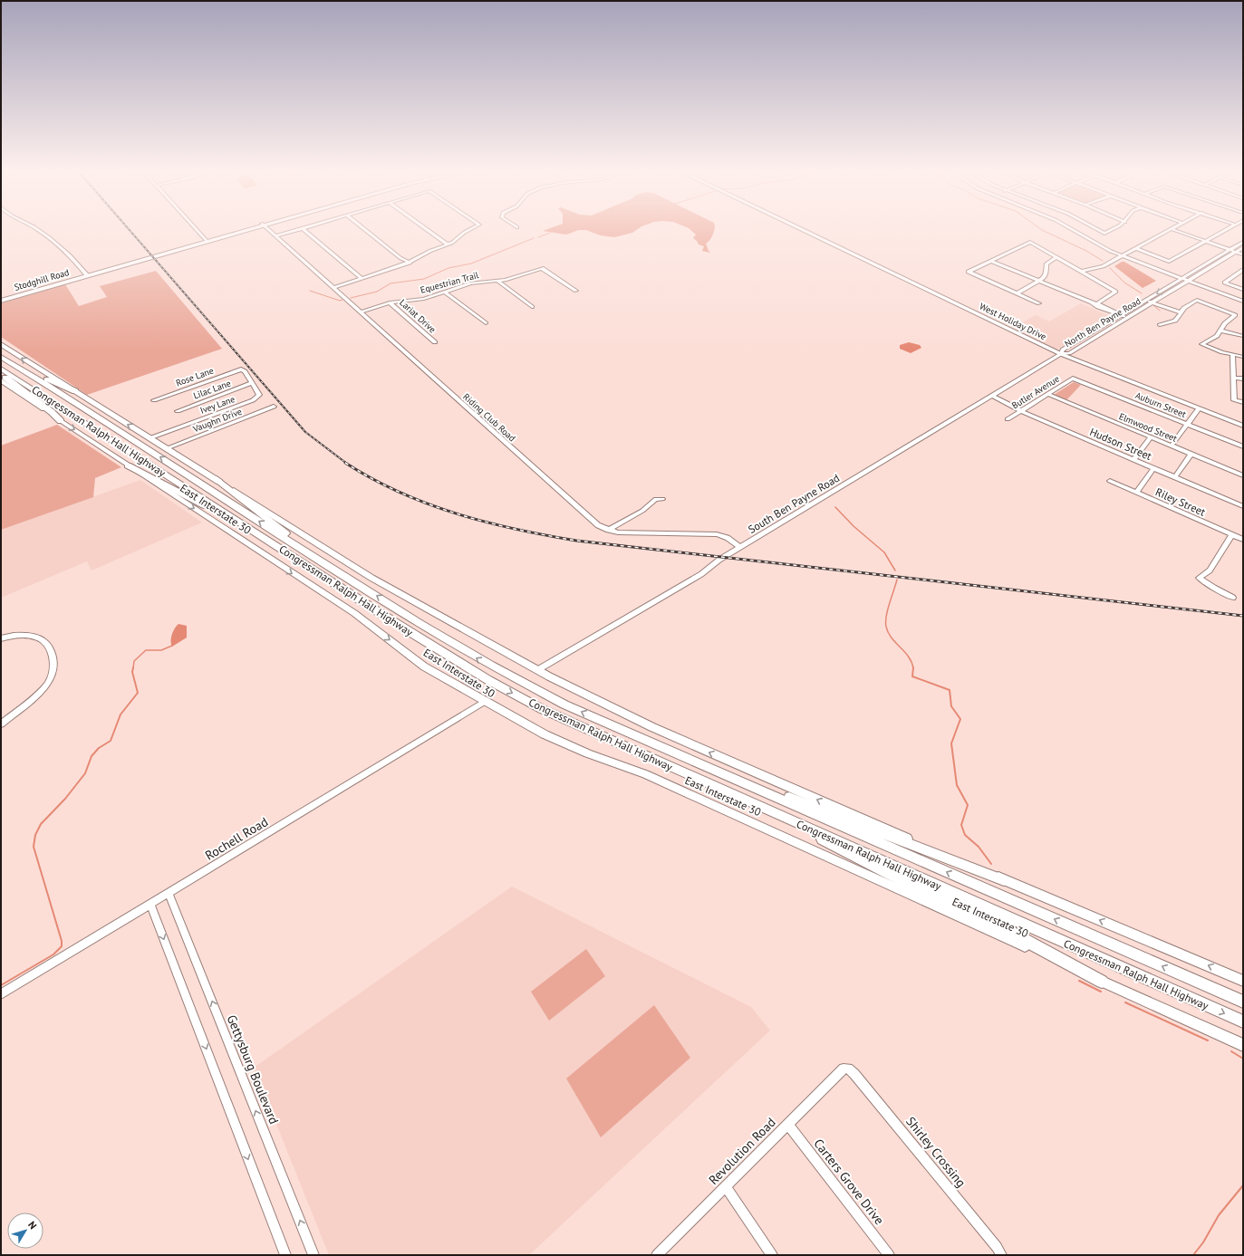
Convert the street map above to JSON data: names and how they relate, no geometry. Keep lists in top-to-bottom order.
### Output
{
  "streets": {
    "highway": ["Congressman Ralph Hall Highway"],
    "main road": ["Stodghill Road", "West Holiday Drive", "East Interstate 30"],
    "street": [
      "Equestrian Trail",
      "Lariat Drive",
      "North Ben Payne Road",
      "Rose Lane",
      "Lilac Lane",
      "Butler Avenue",
      "Ivey Lane",
      "Auburn Street",
      "Riding Club Road",
      "Vaughn Drive",
      "Elmwood Street",
      "Hudson Street",
      "Riley Street",
      "South Ben Payne Road",
      "Rochell Road",
      "Gettysburg Boulevard",
      "Revolution Road",
      "Shirley Crossing",
      "Carters Grove Drive"
    ]
  },
  "crossings": [
    ["Equestrian Trail", "Lariat Drive"],
    ["Equestrian Trail", "Riding Club Road"],
    ["West Holiday Drive", "North Ben Payne Road"],
    ["West Holiday Drive", "South Ben Payne Road"],
    ["North Ben Payne Road", "South Ben Payne Road"],
    ["Rose Lane", "Ivey Lane"],
    ["Lilac Lane", "Ivey Lane"],
    ["Butler Avenue", "Auburn Street"],
    ["Butler Avenue", "Elmwood Street"],
    ["Butler Avenue", "Hudson Street"],
    ["Riding Club Road", "South Ben Payne Road"],
    ["Hudson Street", "South Ben Payne Road"],
    ["East Interstate 30", "Rochell Road"],
    ["Rochell Road", "Gettysburg Boulevard"],
    ["Revolution Road", "Shirley Crossing"],
    ["Revolution Road", "Carters Grove Drive"]
  ],
  "north": "top right"
}
